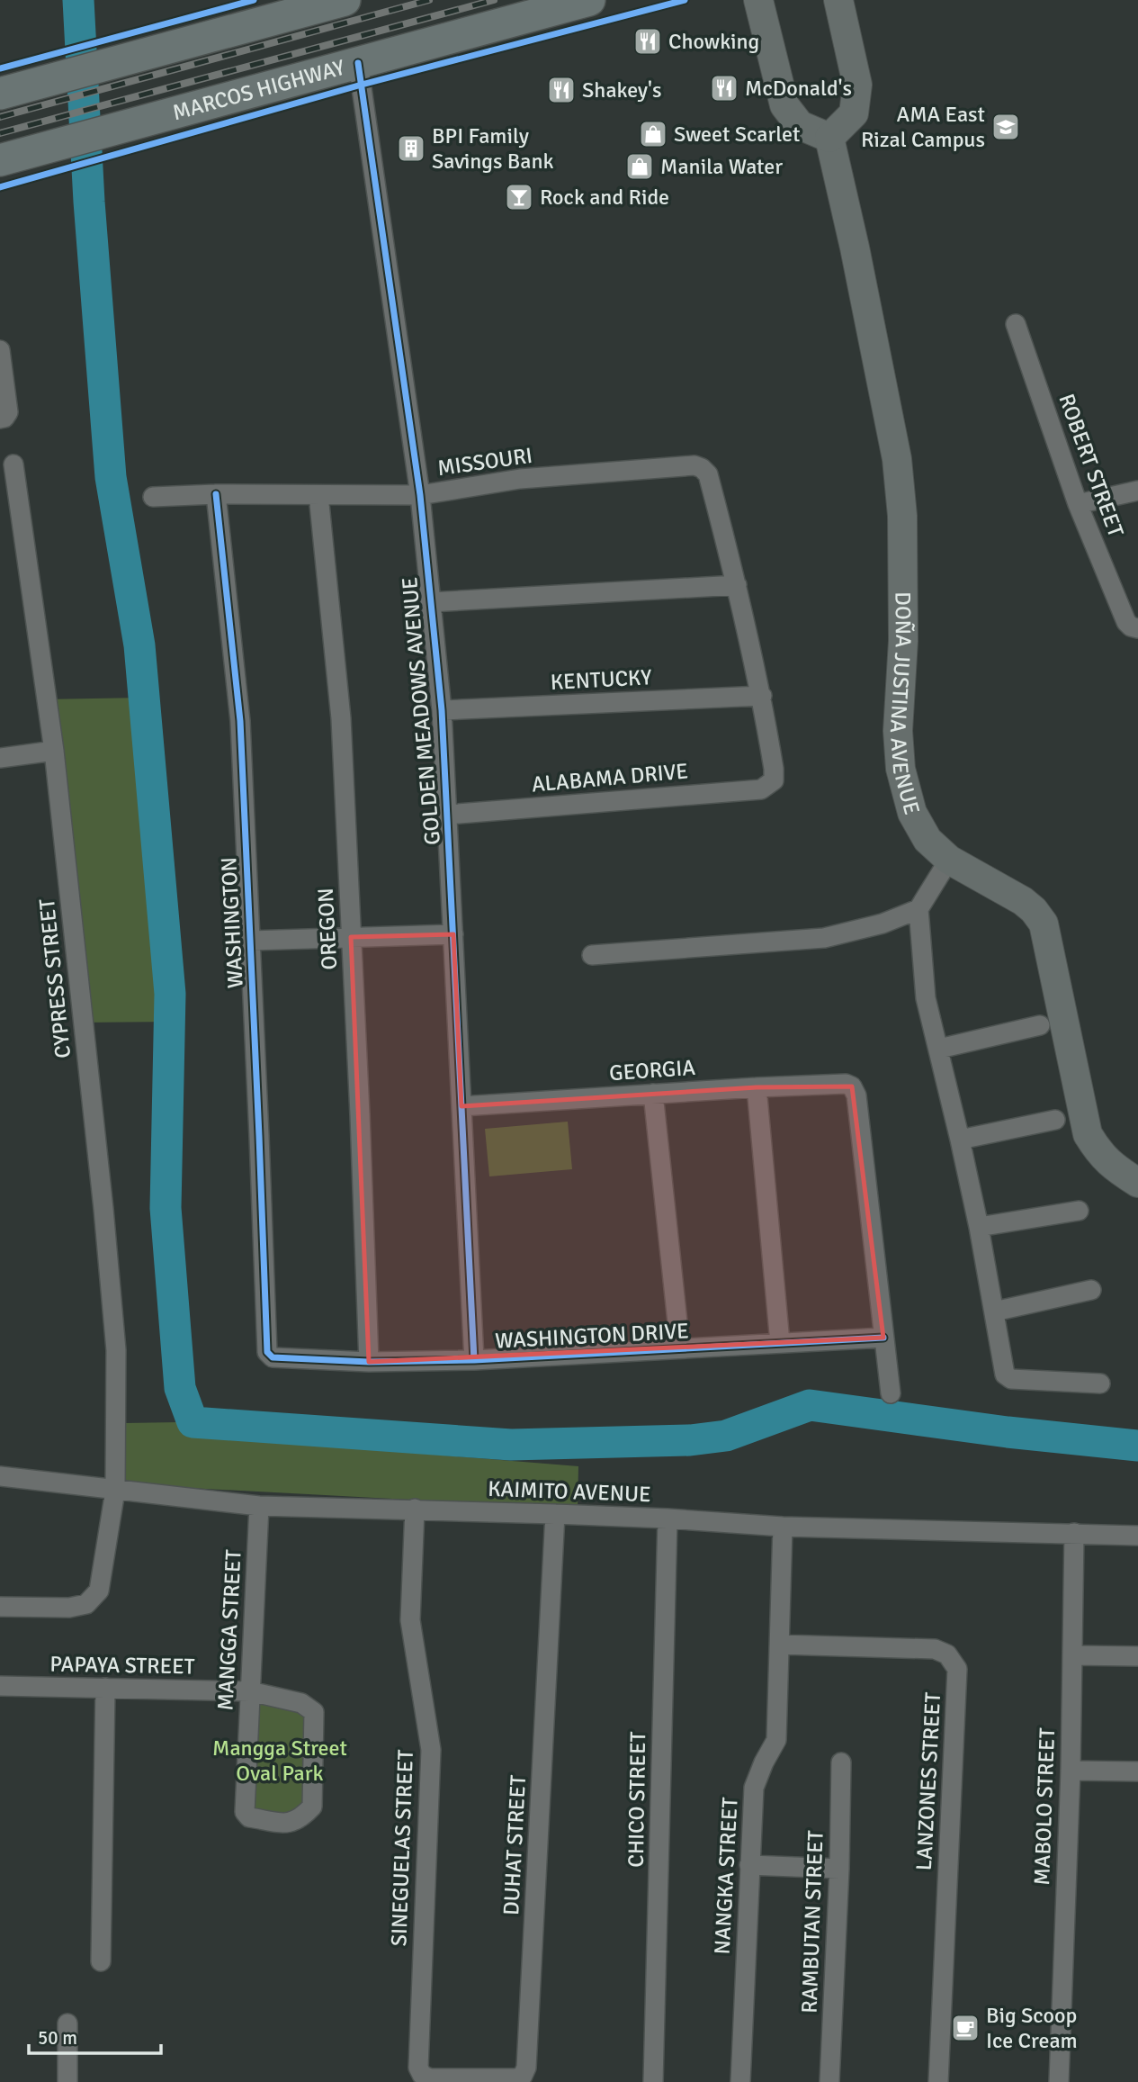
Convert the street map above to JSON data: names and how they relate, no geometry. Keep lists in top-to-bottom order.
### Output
{
  "streets": {
    "main road": ["MARCOS HIGHWAY"],
    "street": [
      "MISSOURI",
      "ROBERT STREET",
      "KENTUCKY",
      "DOÑA JUSTINA AVENUE",
      "GOLDEN MEADOWS AVENUE",
      "ALABAMA DRIVE",
      "WASHINGTON",
      "OREGON",
      "CYPRESS STREET",
      "GEORGIA",
      "WASHINGTON DRIVE",
      "KAIMITO AVENUE",
      "MANGGA STREET",
      "PAPAYA STREET",
      "LANZONES STREET",
      "CHICO STREET",
      "MABOLO STREET",
      "DUHAT STREET",
      "SINEGUELAS STREET",
      "NANGKA STREET",
      "RAMBUTAN STREET"
    ]
  },
  "crossings": [
    ["MARCOS HIGHWAY", "GOLDEN MEADOWS AVENUE"],
    ["MISSOURI", "GOLDEN MEADOWS AVENUE"],
    ["MISSOURI", "WASHINGTON"],
    ["MISSOURI", "OREGON"],
    ["KENTUCKY", "GOLDEN MEADOWS AVENUE"],
    ["KENTUCKY", "ALABAMA DRIVE"],
    ["GOLDEN MEADOWS AVENUE", "ALABAMA DRIVE"],
    ["GOLDEN MEADOWS AVENUE", "GEORGIA"],
    ["GOLDEN MEADOWS AVENUE", "WASHINGTON DRIVE"],
    ["WASHINGTON", "WASHINGTON DRIVE"],
    ["OREGON", "WASHINGTON DRIVE"],
    ["CYPRESS STREET", "KAIMITO AVENUE"],
    ["GEORGIA", "WASHINGTON DRIVE"],
    ["KAIMITO AVENUE", "MANGGA STREET"],
    ["KAIMITO AVENUE", "CHICO STREET"],
    ["KAIMITO AVENUE", "MABOLO STREET"],
    ["KAIMITO AVENUE", "DUHAT STREET"],
    ["KAIMITO AVENUE", "SINEGUELAS STREET"],
    ["KAIMITO AVENUE", "NANGKA STREET"],
    ["MANGGA STREET", "PAPAYA STREET"],
    ["LANZONES STREET", "NANGKA STREET"],
    ["DUHAT STREET", "SINEGUELAS STREET"]
  ],
  "parks": ["Mangga Street Oval Park"],
  "places": {
    "restaurant": ["Chowking", "McDonald's", "Shakey's"],
    "school or university": ["AMA East Rizal Campus"],
    "shop": ["Sweet Scarlet", "Manila Water"],
    "building": ["BPI Family Savings Bank"],
    "bar": ["Rock and Ride"],
    "cafe": ["Big Scoop Ice Cream"]
  },
  "scale_bar": "50 m"
}
